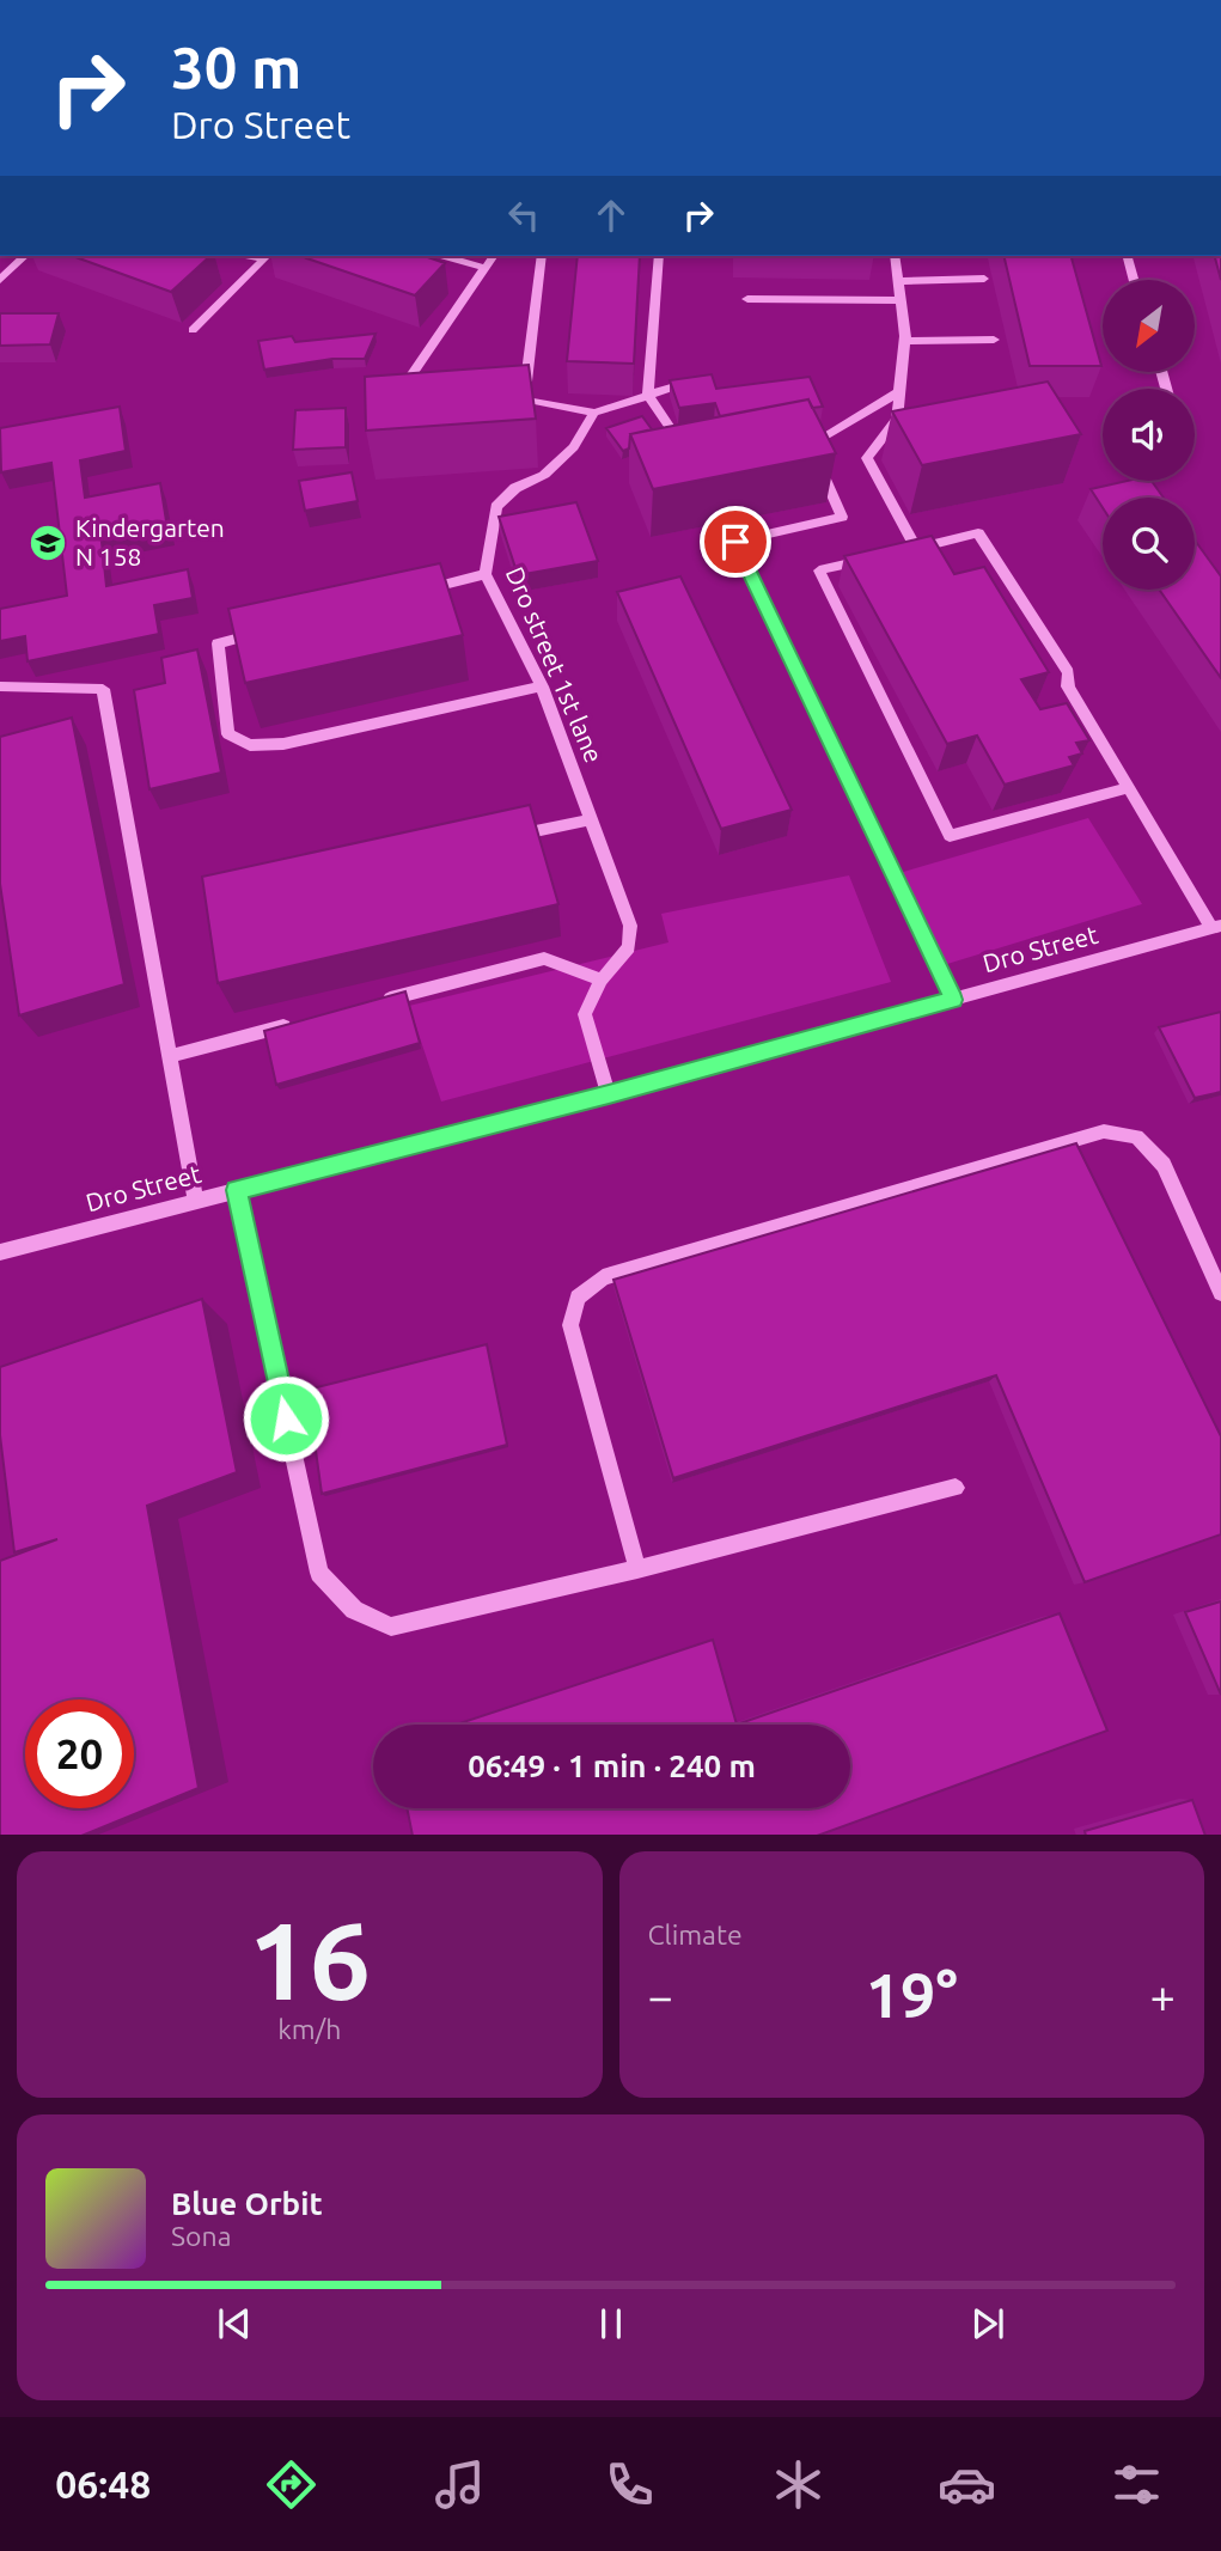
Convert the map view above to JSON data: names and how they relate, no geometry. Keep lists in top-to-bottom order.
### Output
{
  "streets": {
    "street": ["Dro street 1st lane", "Dro Street"]
  },
  "crossings": [
    ["Dro street 1st lane", "Dro Street"]
  ],
  "places": {
    "school or university": ["Kindergarten N 158"]
  },
  "north": "bottom left",
  "page": {
    "turn": ["30 m", "Dro Street"],
    "limit": "20",
    "trip": "06:49 · 1 min · 240 m",
    "tile": [
      ["16", "km/h"],
      "Climate"
    ],
    "heat": ["−", "19°", "+"],
    "song": ["Blue Orbit", "Sona"],
    "tabs": "06:48"
  }
}
